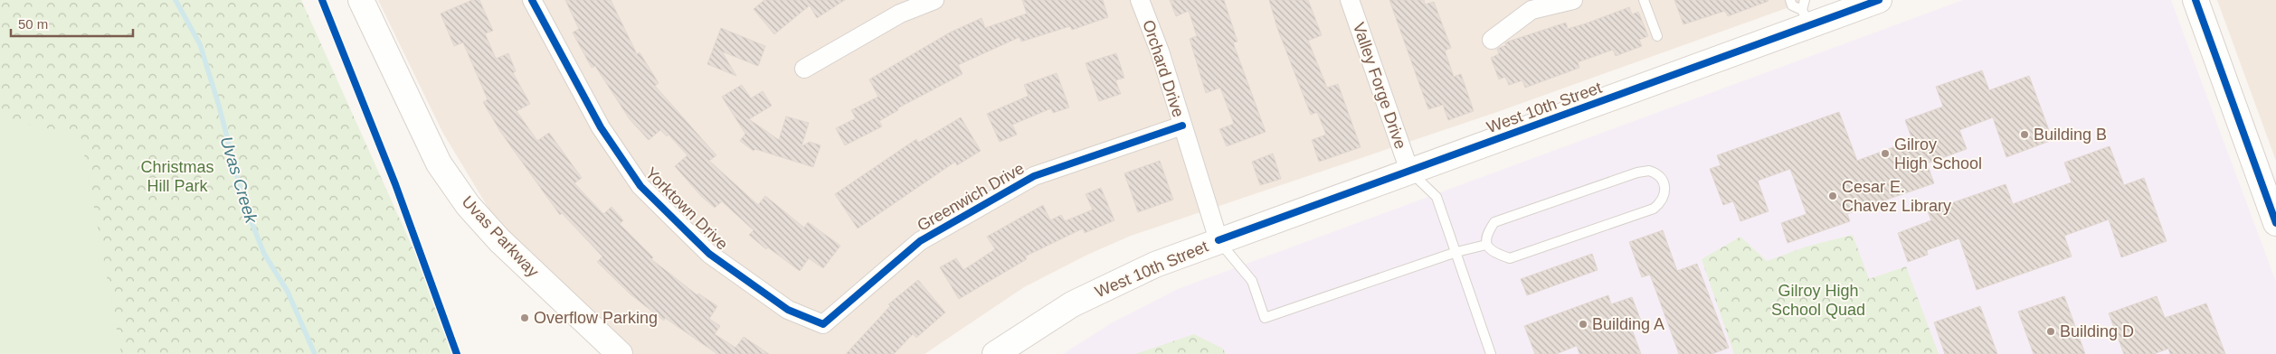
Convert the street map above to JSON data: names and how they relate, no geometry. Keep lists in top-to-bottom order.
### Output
{
  "streets": {
    "street": [
      "Orchard Drive",
      "Valley Forge Drive",
      "West 10th Street",
      "Greenwich Drive",
      "Yorktown Drive",
      "Uvas Parkway"
    ]
  },
  "crossings": [
    ["Orchard Drive", "West 10th Street"],
    ["Orchard Drive", "Greenwich Drive"],
    ["Valley Forge Drive", "West 10th Street"],
    ["Greenwich Drive", "Yorktown Drive"]
  ],
  "water": ["Uvas Creek"],
  "parks": ["Christmas Hill Park", "Gilroy High School Quad"],
  "places": [
    "Building B",
    "Gilroy High School",
    "Cesar E. Chavez Library",
    "Overflow Parking",
    "Building A",
    "Building D"
  ],
  "scale_bar": "50 m"
}
